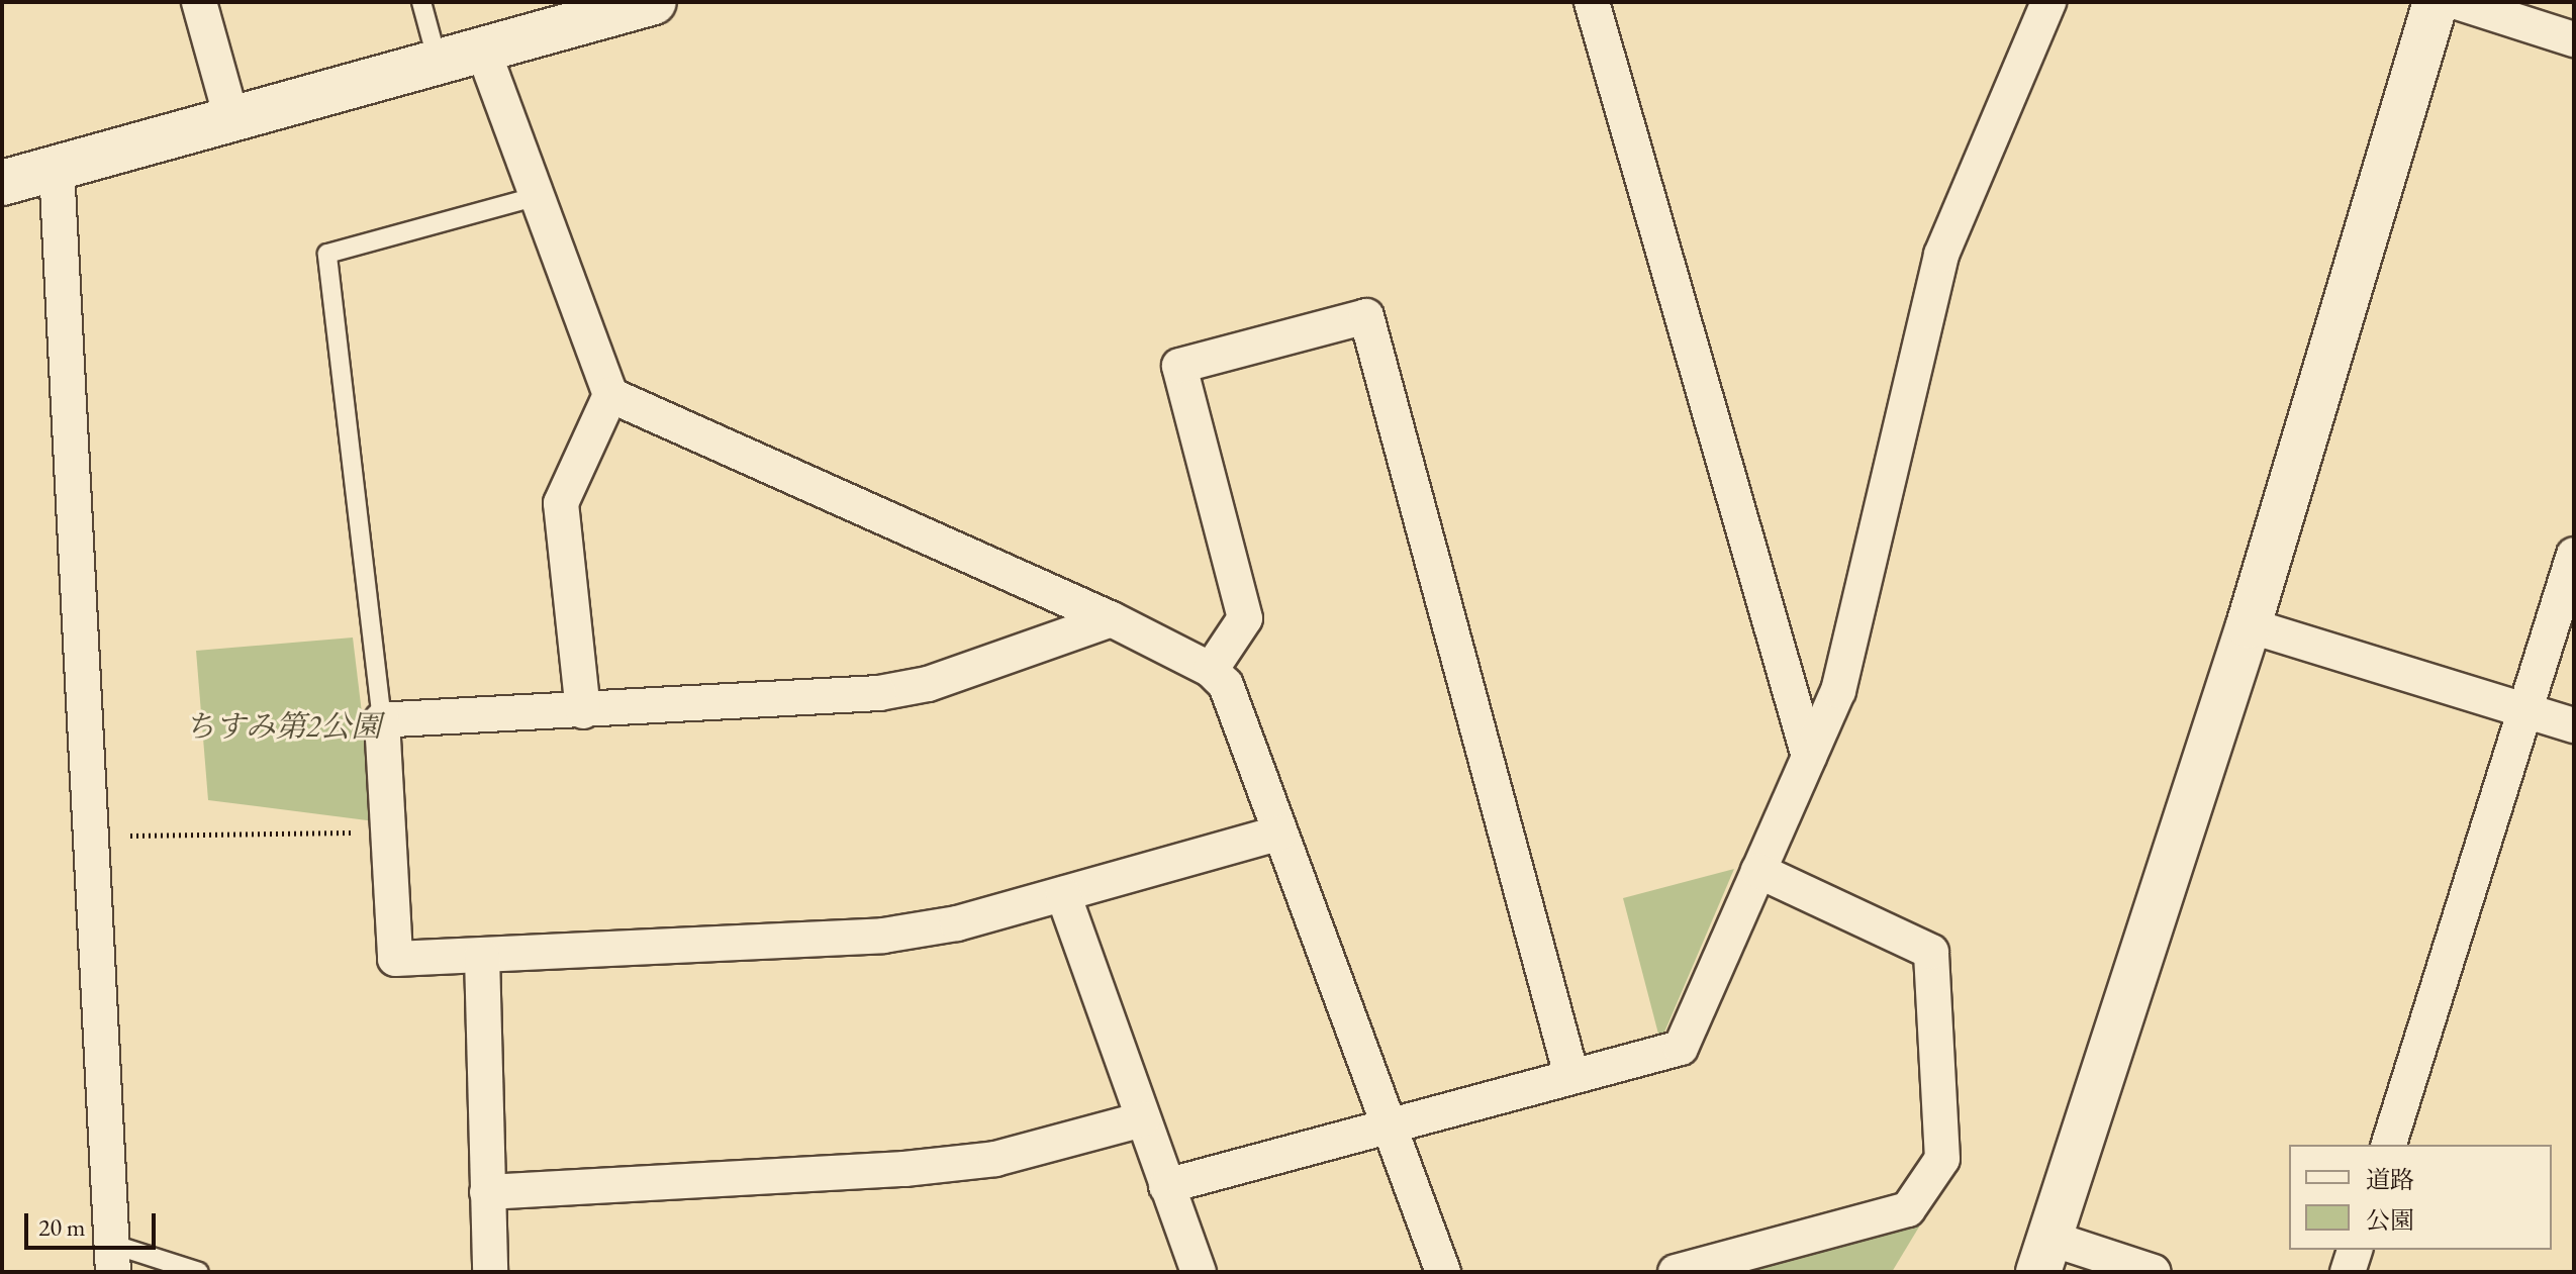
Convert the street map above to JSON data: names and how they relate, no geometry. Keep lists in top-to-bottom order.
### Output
{
  "parks": ["ちすみ第2公園"],
  "legend": ["道路", "公園"],
  "scale_bar": "20 m"
}
